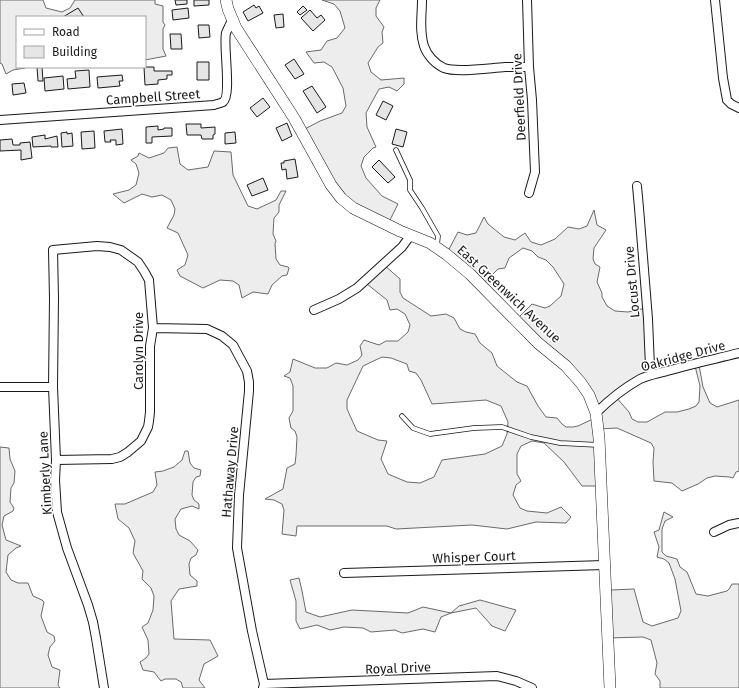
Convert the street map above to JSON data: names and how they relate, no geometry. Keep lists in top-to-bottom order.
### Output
{
  "streets": {
    "street": [
      "Campbell Street",
      "Deerfield Drive",
      "Locust Drive",
      "East Greenwich Avenue",
      "Carolyn Drive",
      "Oakridge Drive",
      "Hathaway Drive",
      "Kimberly Lane",
      "Whisper Court",
      "Royal Drive"
    ]
  },
  "crossings": [
    ["Campbell Street", "East Greenwich Avenue"],
    ["Locust Drive", "Oakridge Drive"],
    ["East Greenwich Avenue", "Oakridge Drive"],
    ["East Greenwich Avenue", "Whisper Court"],
    ["Carolyn Drive", "Hathaway Drive"],
    ["Carolyn Drive", "Kimberly Lane"],
    ["Hathaway Drive", "Royal Drive"]
  ],
  "legend": ["Road", "Building"]
}
